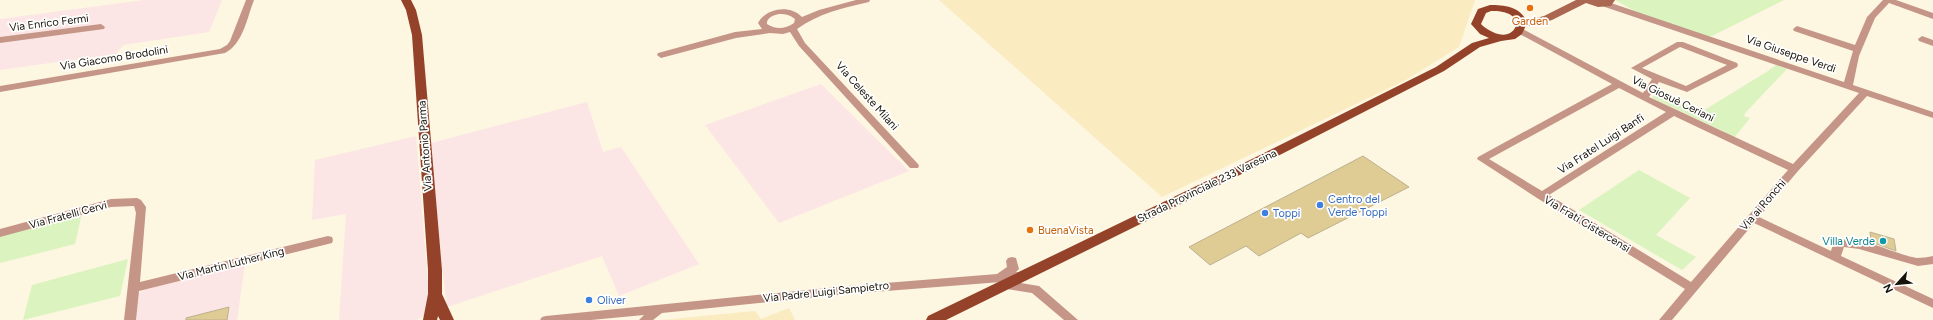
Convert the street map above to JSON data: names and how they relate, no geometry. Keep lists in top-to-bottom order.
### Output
{
  "streets": {
    "main road": ["Via Antonio Parma", "Strada Provinciale 233 Varesina"],
    "street": [
      "Via Enrico Fermi",
      "Via Giuseppe Verdi",
      "Via Giacomo Brodolini",
      "Via Celeste Milani",
      "Via Giosuè Ceriani",
      "Via Fratel Luigi Banfi",
      "Via ai Ronchi",
      "Via Fratelli Cervi",
      "Via Frati Cistercensi",
      "Via Martin Luther King",
      "Via Padre Luigi Sampietro"
    ]
  },
  "crossings": [
    ["Via Giuseppe Verdi", "Via ai Ronchi"],
    ["Via Giosuè Ceriani", "Via Fratel Luigi Banfi"],
    ["Via Giosuè Ceriani", "Via ai Ronchi"],
    ["Via Giosuè Ceriani", "Via Frati Cistercensi"],
    ["Via Fratel Luigi Banfi", "Via Frati Cistercensi"],
    ["Strada Provinciale 233 Varesina", "Via Padre Luigi Sampietro"],
    ["Via ai Ronchi", "Via Frati Cistercensi"],
    ["Via Fratelli Cervi", "Via Martin Luther King"]
  ],
  "places": [
    "Garden",
    "Centro del Verde Toppi",
    "Toppi",
    "BuenaVista",
    "Villa Verde",
    "Oliver"
  ],
  "north": "bottom left"
}
